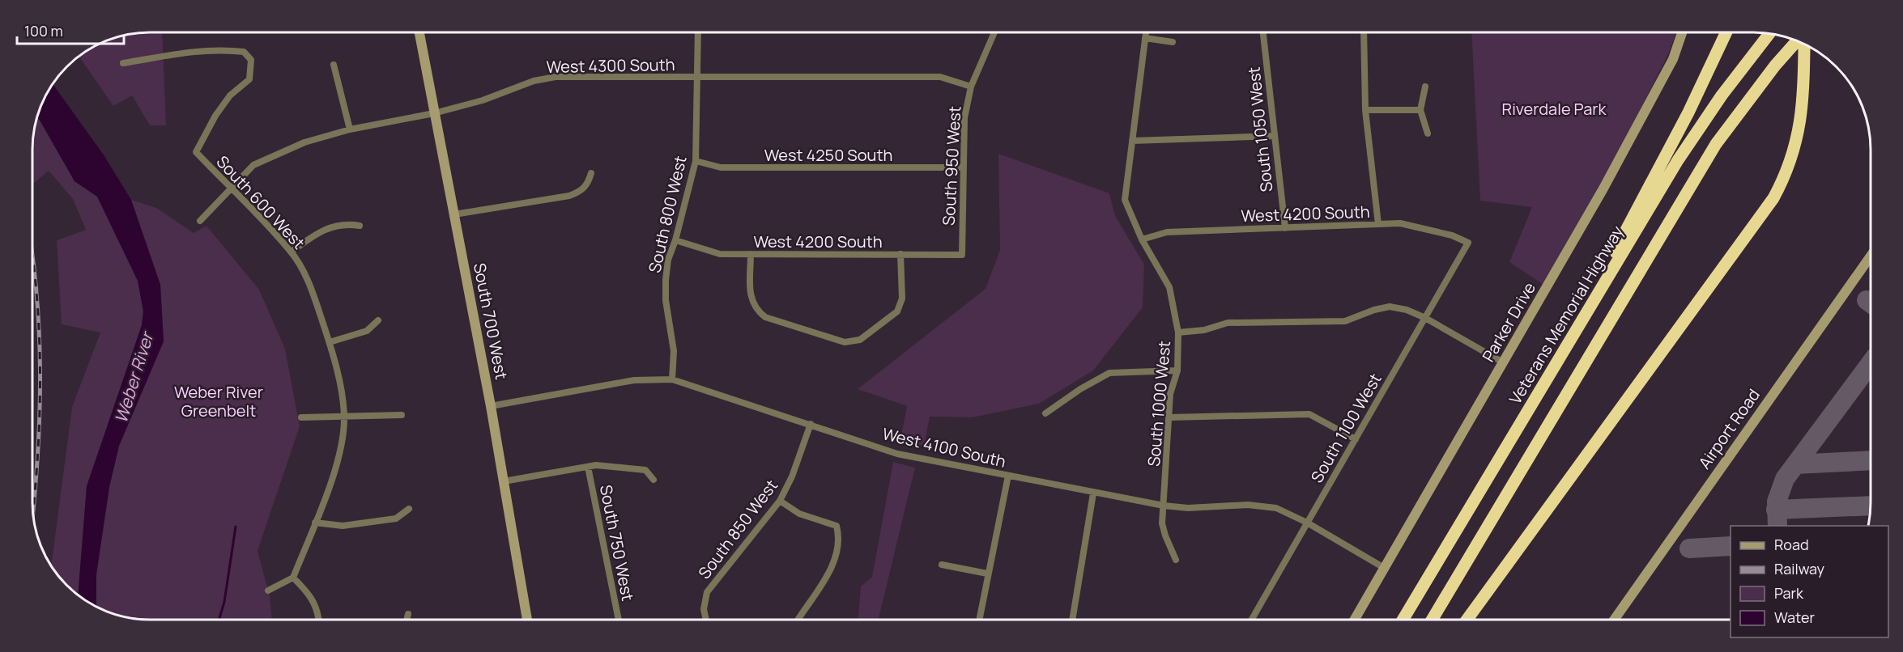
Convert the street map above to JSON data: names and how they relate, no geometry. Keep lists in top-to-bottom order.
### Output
{
  "streets": {
    "highway": ["Veterans Memorial Highway"],
    "street": [
      "West 4300 South",
      "South 1050 West",
      "West 4250 South",
      "South 950 West",
      "South 600 West",
      "West 4200 South",
      "South 800 West",
      "South 700 West",
      "Parker Drive",
      "South 1000 West",
      "South 1100 West",
      "Airport Road",
      "West 4100 South",
      "South 850 West",
      "South 750 West"
    ]
  },
  "crossings": [
    ["West 4300 South", "South 950 West"],
    ["West 4300 South", "South 600 West"],
    ["West 4300 South", "South 800 West"],
    ["West 4300 South", "South 700 West"],
    ["South 1050 West", "West 4200 South"],
    ["West 4250 South", "South 950 West"],
    ["West 4250 South", "South 800 West"],
    ["South 950 West", "West 4200 South"],
    ["West 4200 South", "South 800 West"],
    ["West 4200 South", "South 1000 West"],
    ["West 4200 South", "South 1100 West"],
    ["South 800 West", "West 4100 South"],
    ["South 700 West", "West 4100 South"],
    ["Parker Drive", "West 4100 South"],
    ["South 1000 West", "West 4100 South"],
    ["South 1100 West", "West 4100 South"],
    ["West 4100 South", "South 850 West"]
  ],
  "water": ["Weber River"],
  "parks": ["Riverdale Park", "Weber River Greenbelt"],
  "legend": [
    "Road",
    "Railway",
    "Park",
    "Water"
  ],
  "scale_bar": "100 m"
}
